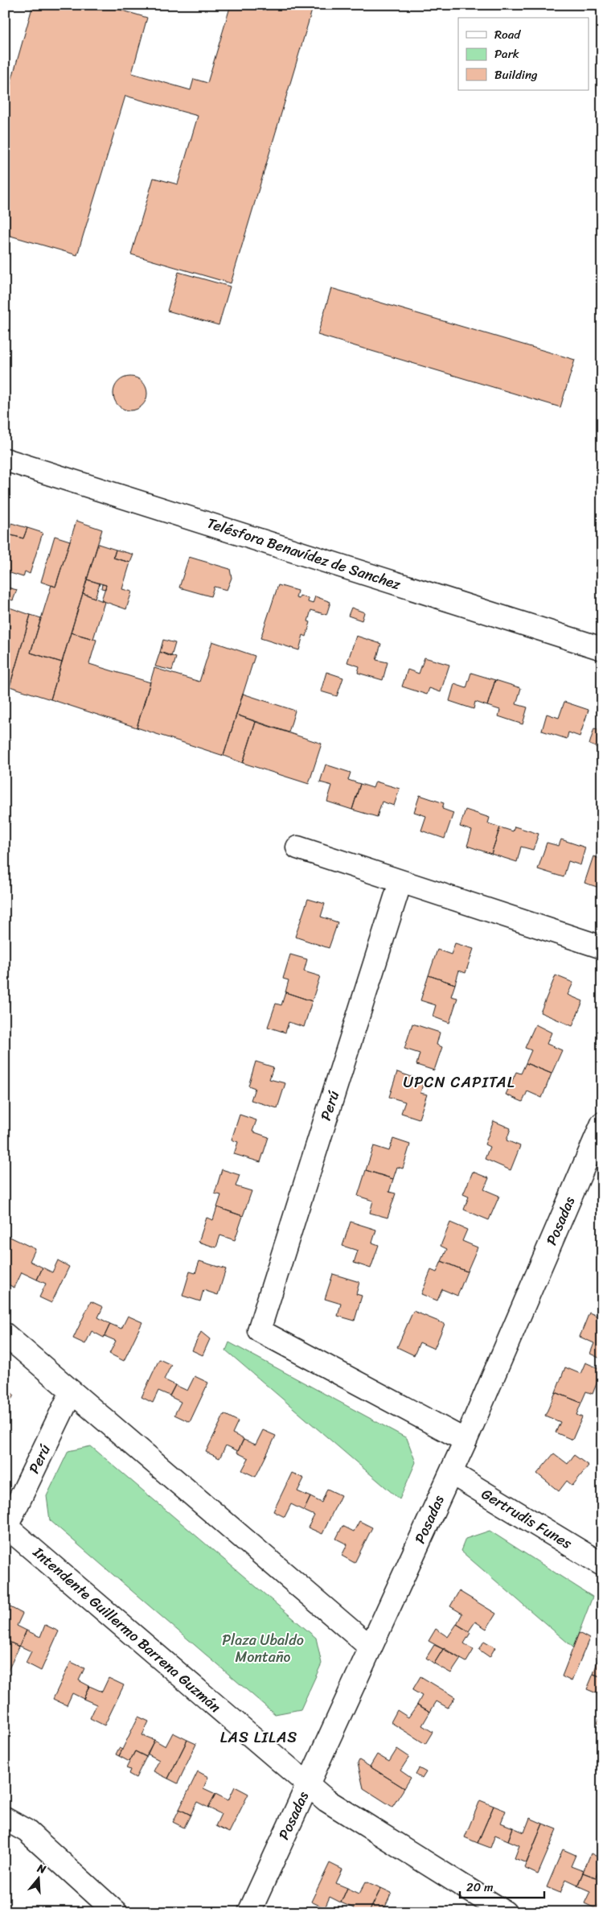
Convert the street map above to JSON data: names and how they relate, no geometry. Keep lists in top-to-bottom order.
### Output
{
  "streets": {
    "street": [
      "Telésfora Benavídez de Sanchez",
      "Perú",
      "Posadas",
      "Gertrudis Funes",
      "Intendente Guillermo Barrena Guzmán"
    ]
  },
  "crossings": [
    ["Perú", "Posadas"],
    ["Perú", "Intendente Guillermo Barrena Guzmán"],
    ["Posadas", "Gertrudis Funes"],
    ["Posadas", "Intendente Guillermo Barrena Guzmán"]
  ],
  "districts": ["UPCN CAPITAL", "LAS LILAS"],
  "parks": ["Plaza Ubaldo Montaño"],
  "legend": ["Road", "Park", "Building"],
  "scale_bar": "20 m",
  "north": "top"
}
